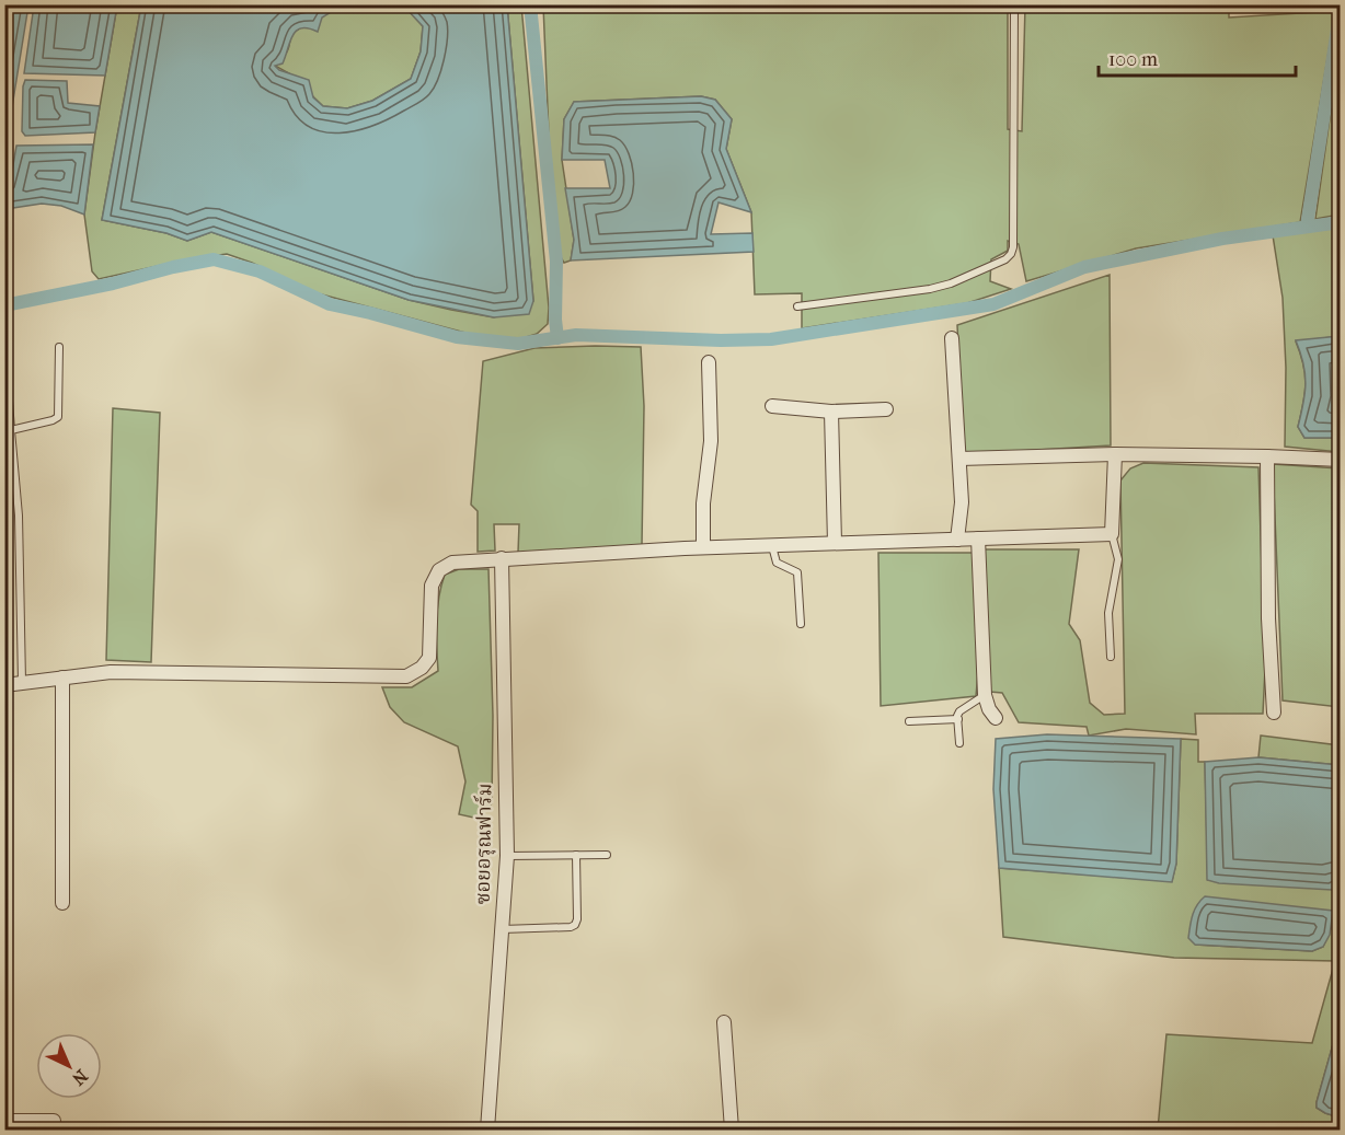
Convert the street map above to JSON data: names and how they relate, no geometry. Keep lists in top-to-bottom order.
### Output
{
  "streets": {
    "street": ["ซอยอรุณฟาร์ม"]
  },
  "scale_bar": "100 m",
  "north": "bottom right"
}
